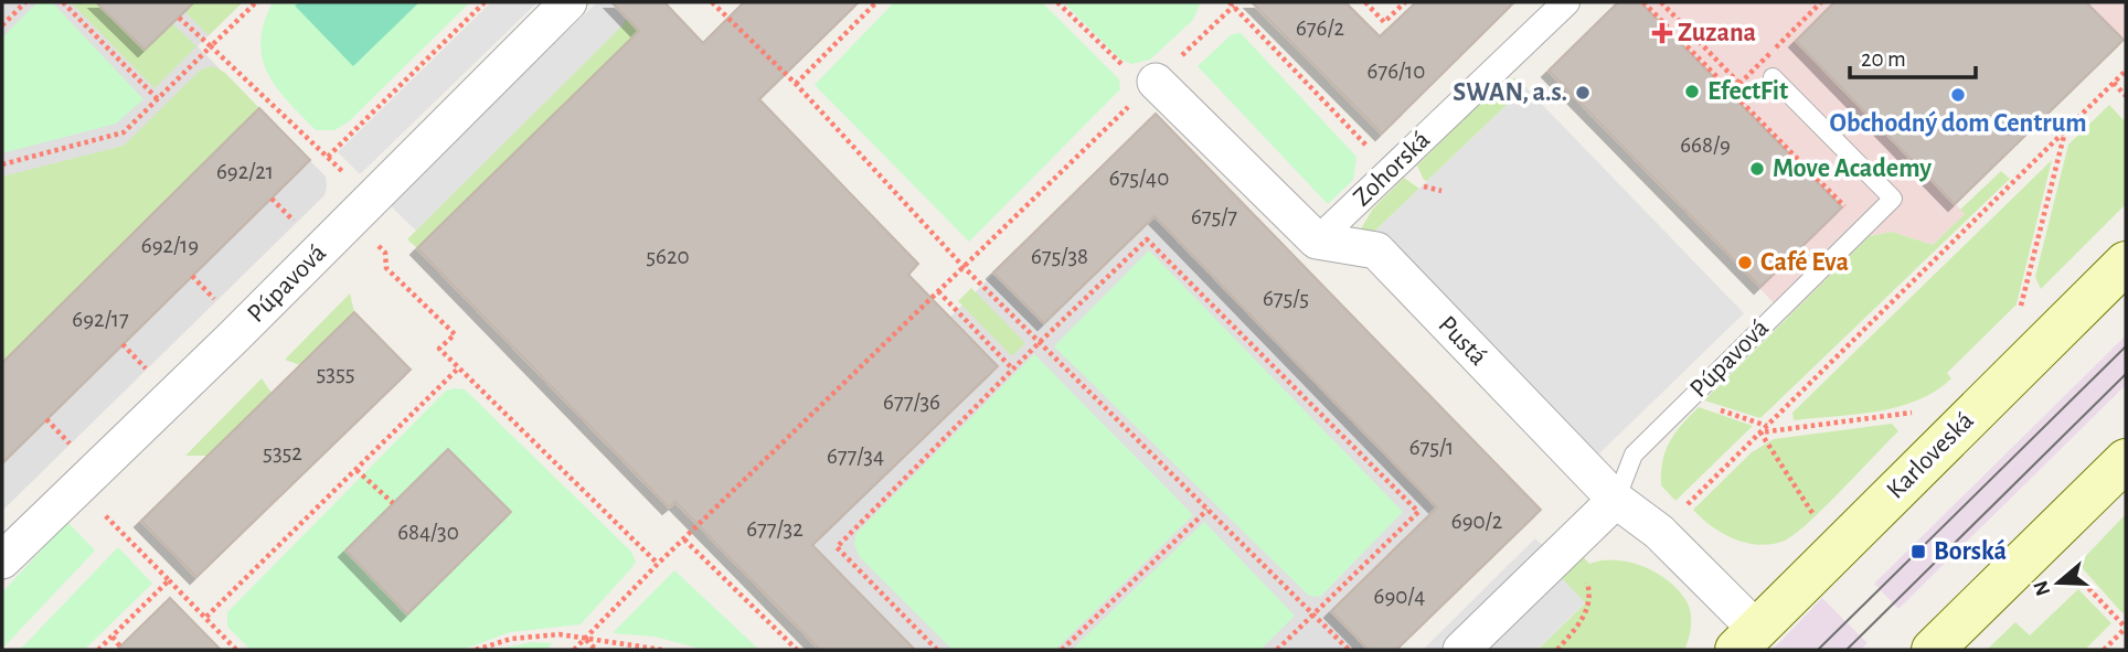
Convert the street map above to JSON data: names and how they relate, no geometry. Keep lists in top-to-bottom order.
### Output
{
  "streets": {
    "main road": ["Karloveská"],
    "street": ["Zohorská", "Púpavová", "Pustá"]
  },
  "crossings": [
    ["Zohorská", "Pustá"],
    ["Púpavová", "Pustá"],
    ["Pustá", "Karloveská"]
  ],
  "places": {
    "health": ["Zuzana"],
    "other": [
      "EfectFit",
      "SWAN, a.s.",
      "Obchodný dom Centrum",
      "Move Academy",
      "Café Eva"
    ],
    "transit": ["Borská"]
  },
  "house_numbers": [
    "676/2",
    "676/10",
    "668/9",
    "692/21",
    "675/40",
    "675/7",
    "692/19",
    "5620",
    "675/38",
    "675/5",
    "692/17",
    "5355",
    "677/36",
    "675/1",
    "5352",
    "677/34",
    "690/2",
    "677/32",
    "684/30",
    "690/4"
  ],
  "scale_bar": "20 m",
  "north": "left"
}
